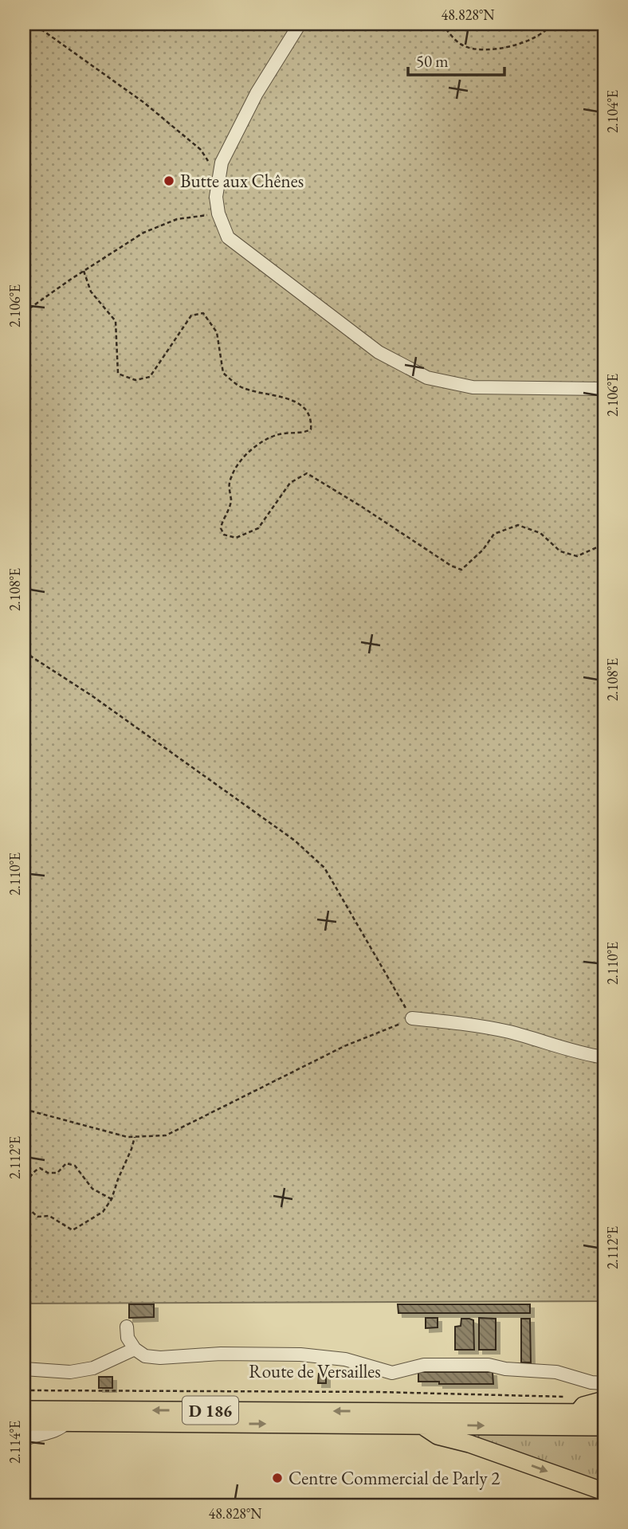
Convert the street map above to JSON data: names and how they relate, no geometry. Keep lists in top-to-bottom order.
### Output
{
  "streets": {
    "main road": ["D 186"],
    "path": ["Route de Versailles"]
  },
  "places": ["Butte aux Chênes", "Centre Commercial de Parly 2"],
  "scale_bar": "50 m",
  "coordinates": [
    "48.828°N",
    "2.104°E",
    "2.106°E",
    "2.108°E",
    "2.110°E",
    "2.112°E",
    "2.114°E"
  ]
}
